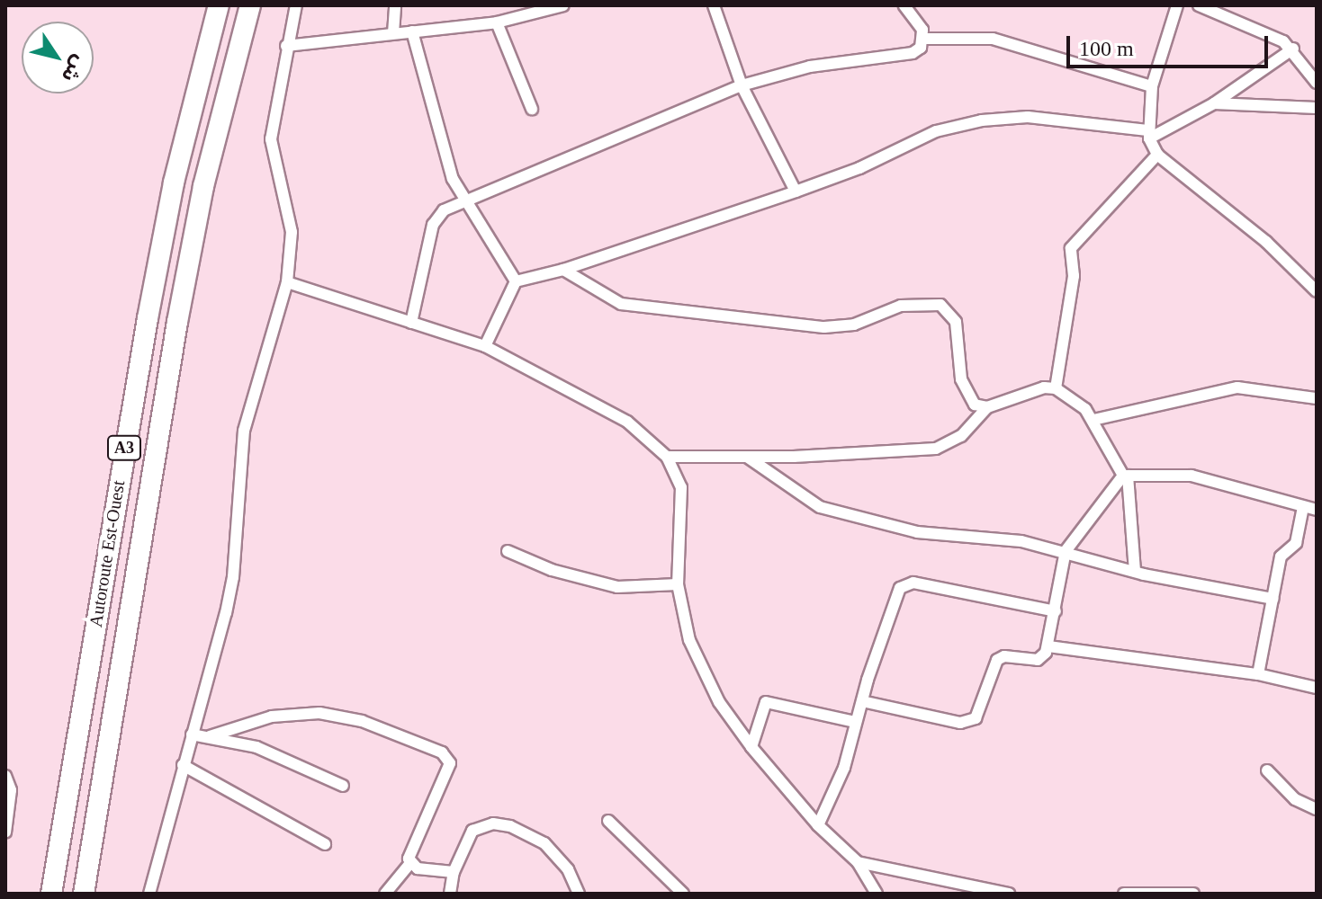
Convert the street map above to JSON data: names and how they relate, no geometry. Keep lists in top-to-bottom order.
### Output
{
  "streets": {
    "highway": ["A3", "Autoroute Est-Ouest"]
  },
  "scale_bar": "100 m",
  "north": "bottom right"
}
